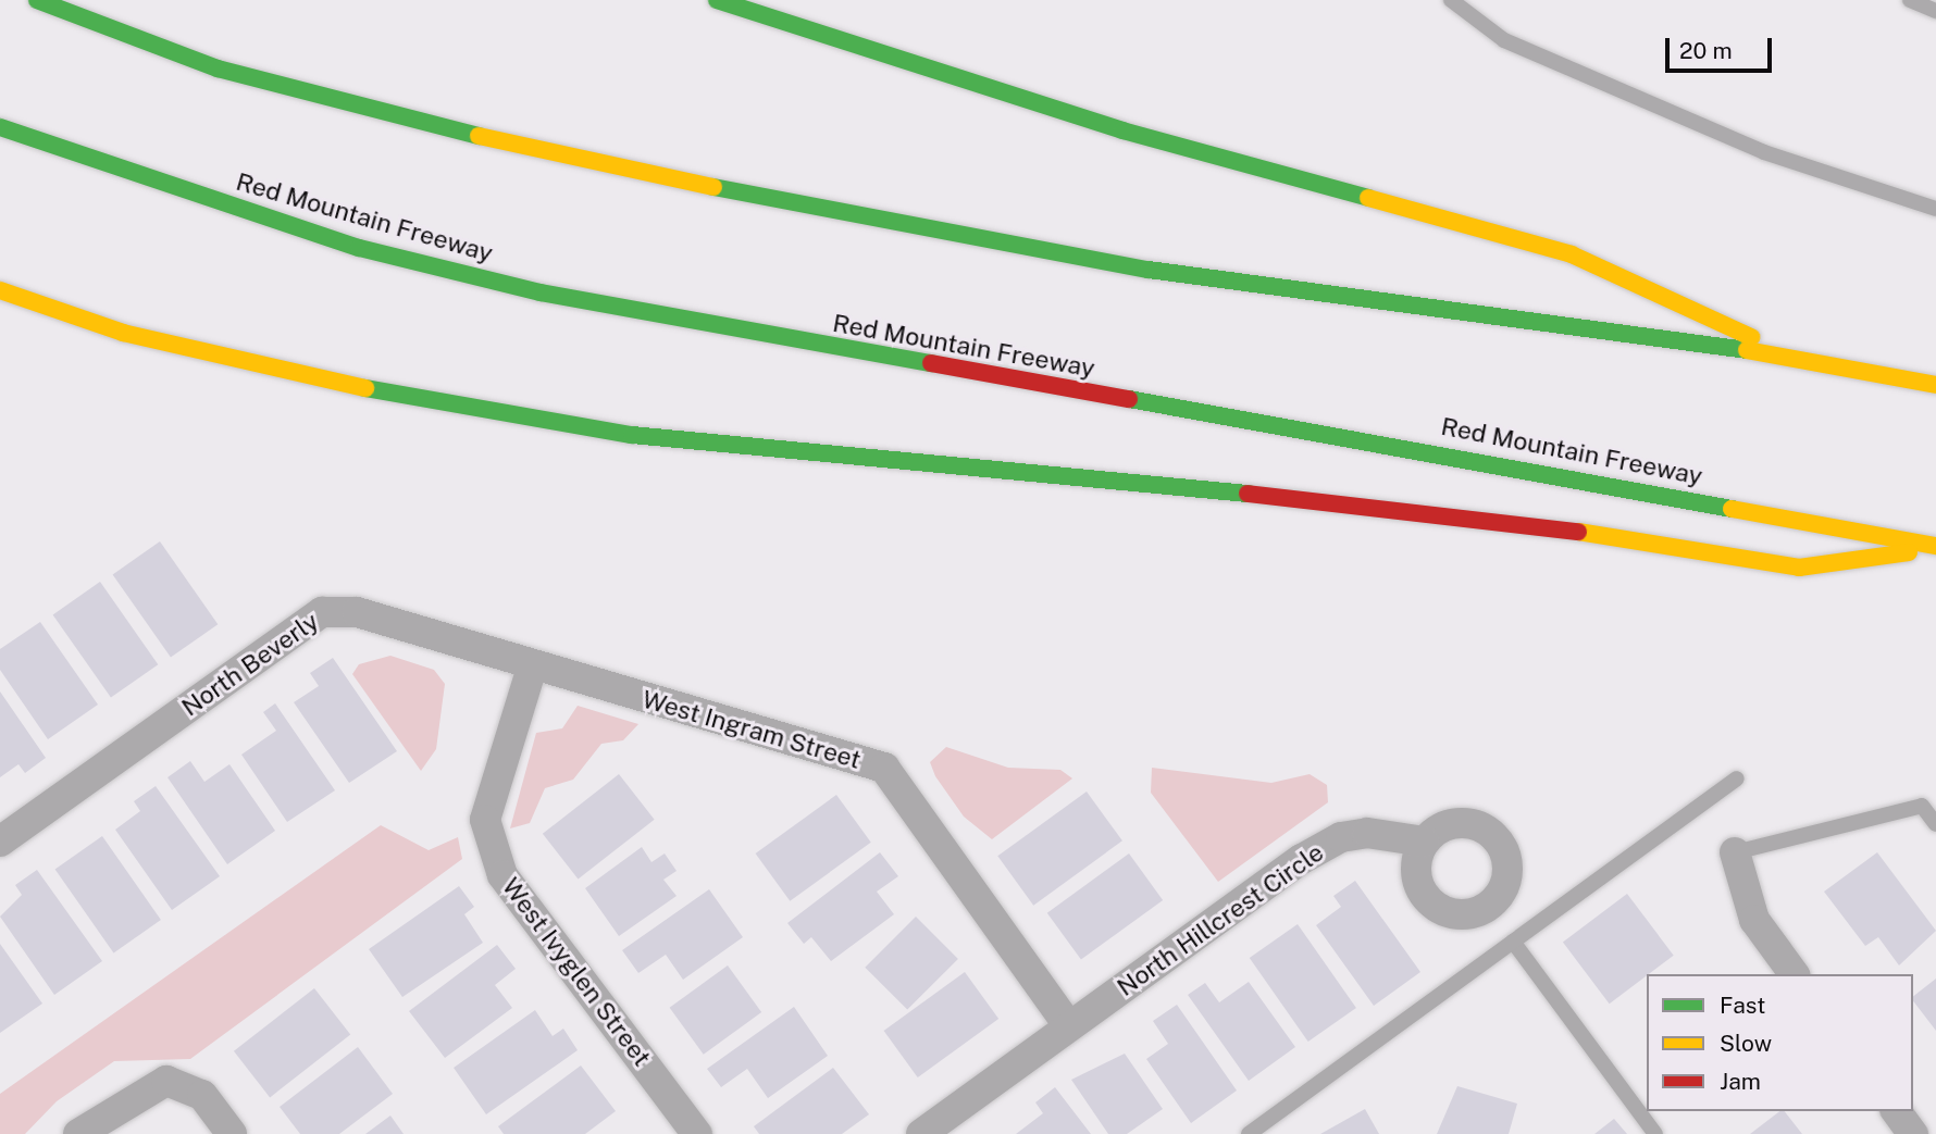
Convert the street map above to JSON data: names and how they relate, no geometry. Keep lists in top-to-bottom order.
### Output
{
  "streets": {
    "highway": ["Red Mountain Freeway"],
    "street": [
      "North Beverly",
      "West Ingram Street",
      "North Hillcrest Circle",
      "West Ivyglen Street"
    ]
  },
  "crossings": [
    ["North Beverly", "West Ingram Street"],
    ["North Beverly", "West Ivyglen Street"],
    ["West Ingram Street", "North Hillcrest Circle"],
    ["West Ingram Street", "West Ivyglen Street"]
  ],
  "legend": ["Fast", "Slow", "Jam"],
  "scale_bar": "20 m"
}
